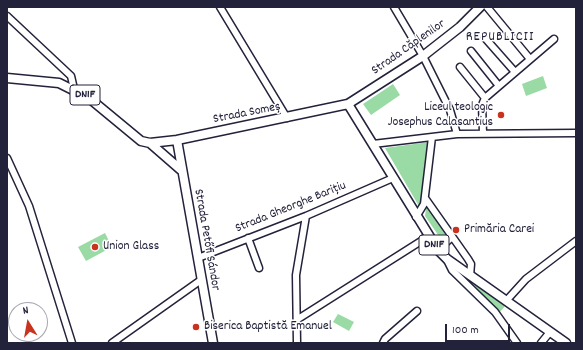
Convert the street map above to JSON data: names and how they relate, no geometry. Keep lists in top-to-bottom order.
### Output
{
  "streets": {
    "main road": [
      "Strada Căplenilor",
      "DN1F",
      "Strada Someș",
      "Strada Petőfi Sándor"
    ],
    "street": ["Strada Gheorghe Barițiu"]
  },
  "crossings": [
    ["Strada Căplenilor", "DN1F"],
    ["Strada Căplenilor", "Strada Someș"],
    ["DN1F", "Strada Someș"],
    ["DN1F", "Strada Gheorghe Barițiu"],
    ["Strada Someș", "Strada Petőfi Sándor"],
    ["Strada Gheorghe Barițiu", "Strada Petőfi Sándor"]
  ],
  "districts": ["REPUBLICII"],
  "places": [
    "Liceul teologic Josephus Calasantius",
    "Primăria Carei",
    "Union Glass",
    "Biserica Baptistă Emanuel"
  ],
  "scale_bar": "100 m",
  "north": "top"
}
